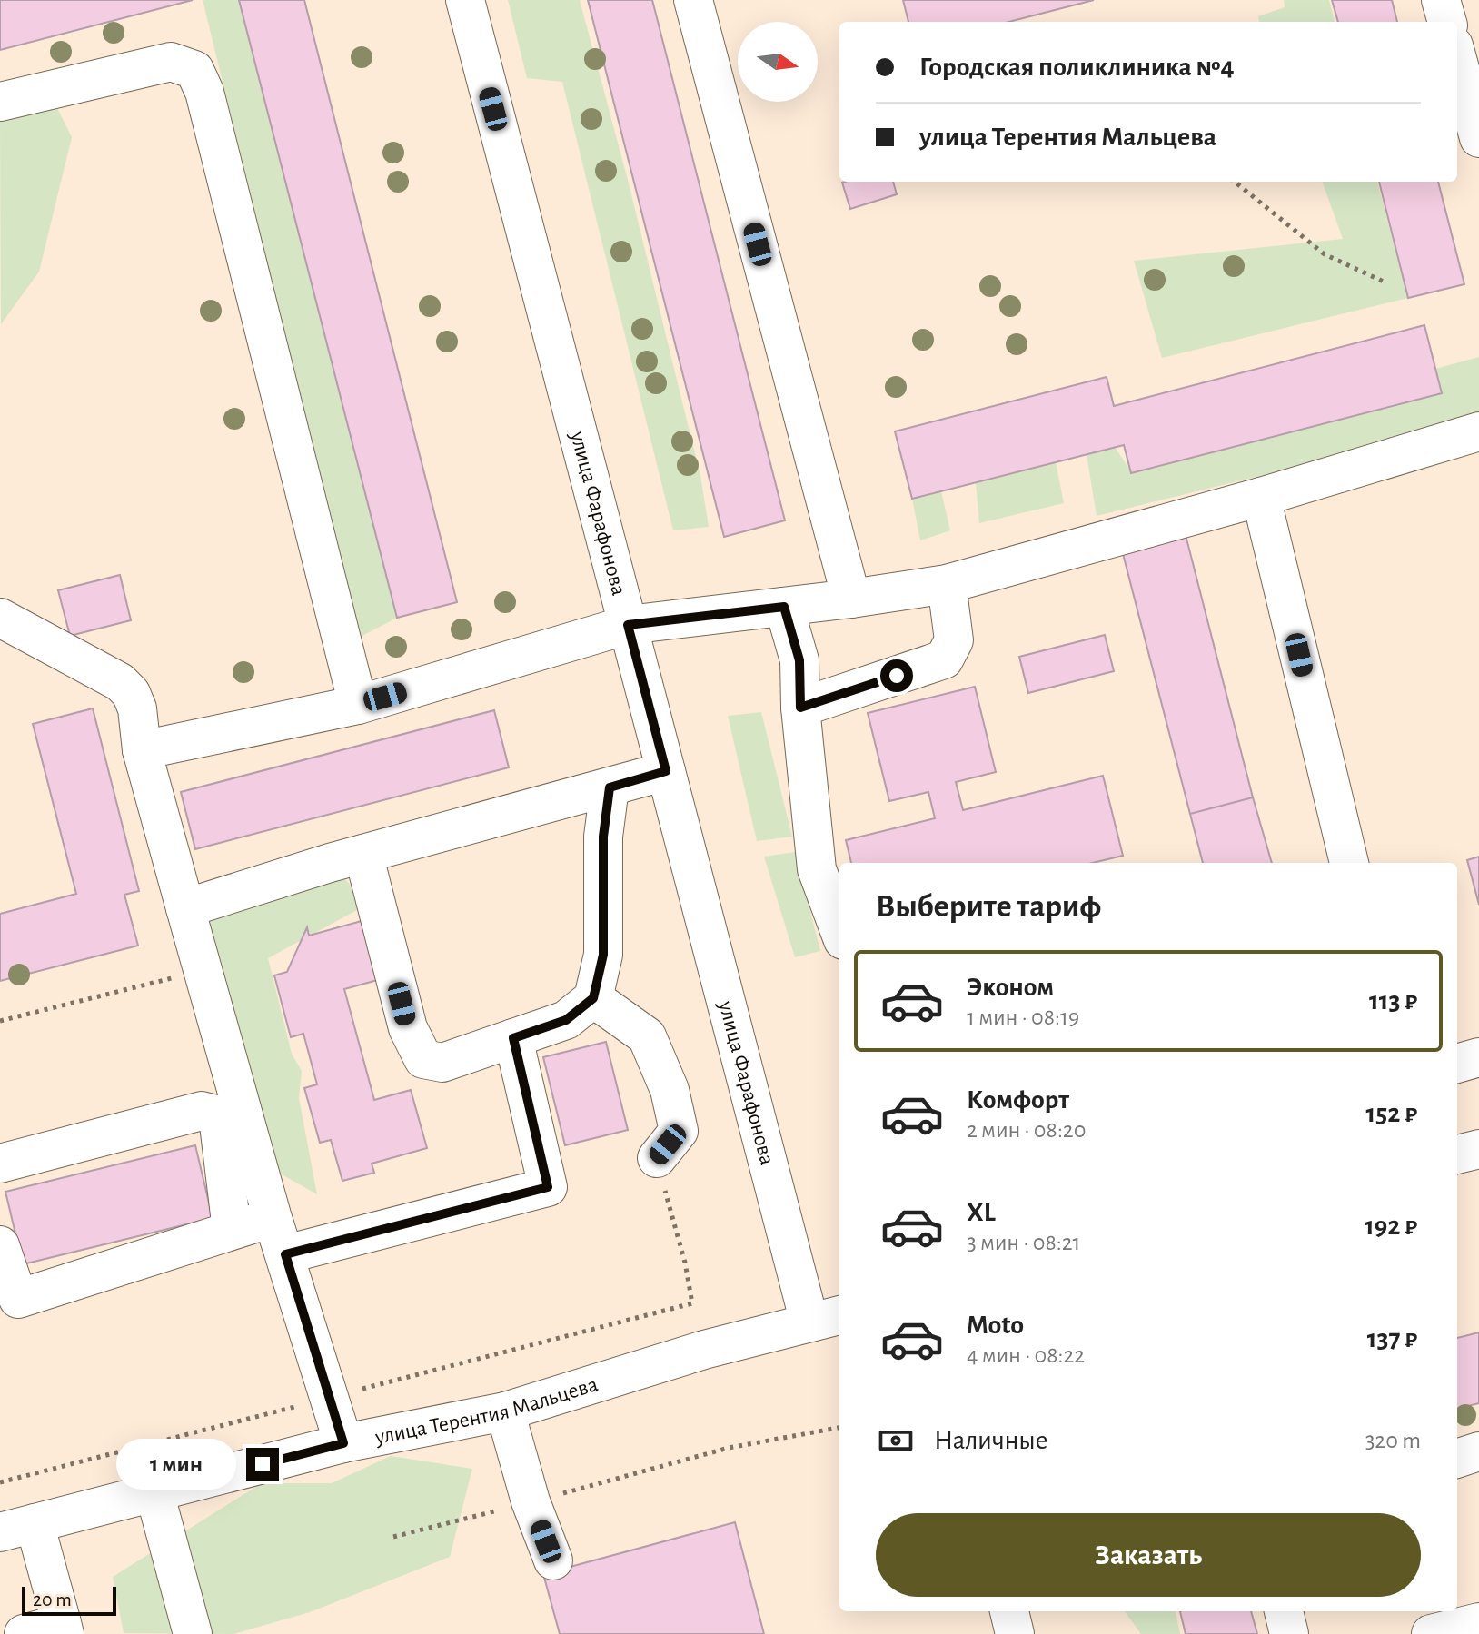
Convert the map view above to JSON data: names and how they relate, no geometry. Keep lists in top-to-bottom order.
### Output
{
  "streets": {
    "street": ["улица Фарафонова", "улица Терентия Мальцева"]
  },
  "crossings": [
    ["улица Фарафонова", "улица Терентия Мальцева"]
  ],
  "scale_bar": "20 m",
  "north": "right",
  "page": {
    "banner": ["Городская поликлиника №4", "улица Терентия Мальцева"],
    "heading": "Выберите тариф",
    "list": [
      {
        "name": "Эконом",
        "note": "1 мин · 08:19",
        "value": "113 ₽"
      },
      {
        "name": "Комфорт",
        "note": "2 мин · 08:20",
        "value": "152 ₽"
      },
      {
        "name": "XL",
        "note": "3 мин · 08:21",
        "value": "192 ₽"
      },
      {
        "name": "Moto",
        "note": "4 мин · 08:22",
        "value": "137 ₽"
      }
    ],
    "pay": ["Наличные", "320 m"],
    "bubble": "1 мин",
    "buttons": "Заказать",
    "scale": "20 m"
  }
}
